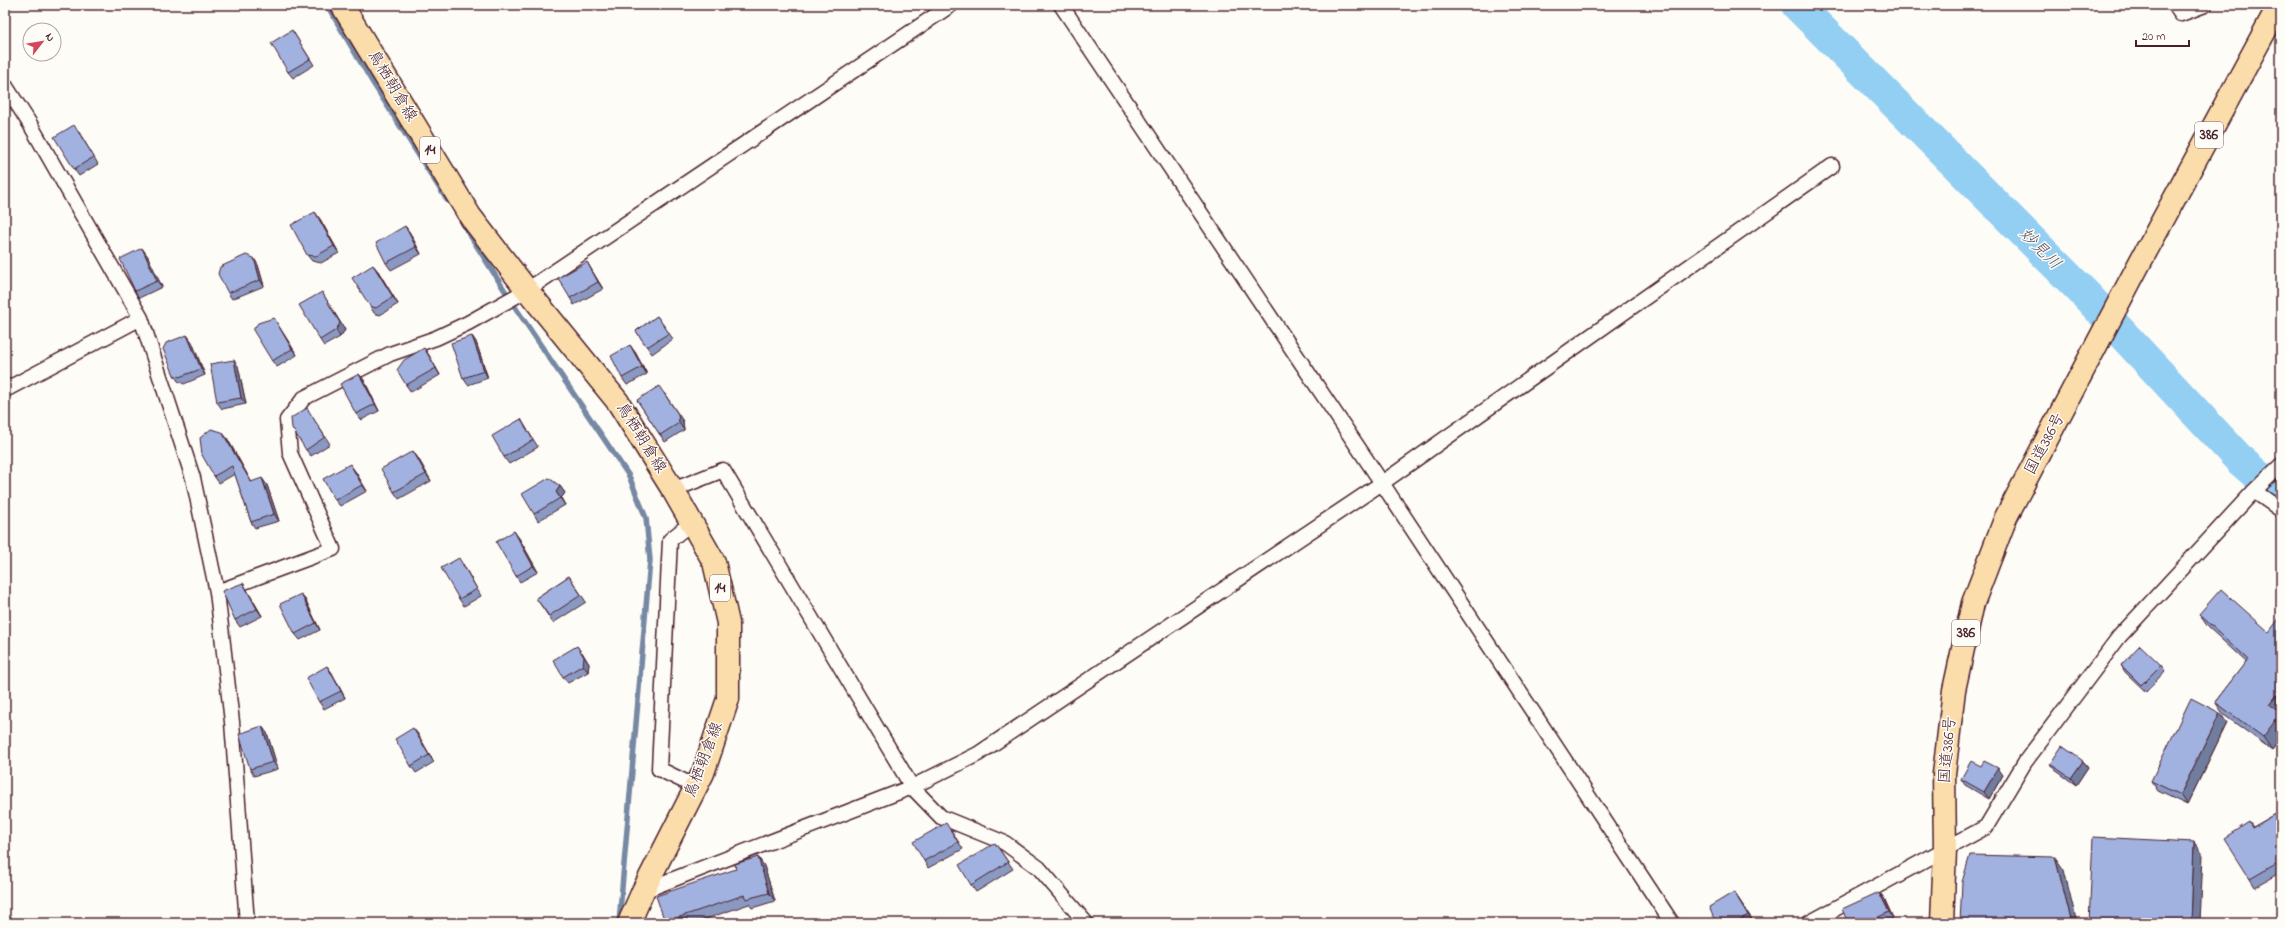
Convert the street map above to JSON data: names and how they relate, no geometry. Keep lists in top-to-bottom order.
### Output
{
  "streets": {
    "main road": [
      "鳥栖朝倉線",
      "386",
      "14",
      "国道386号"
    ]
  },
  "water": ["妙見川"],
  "scale_bar": "20 m",
  "north": "top right"
}
